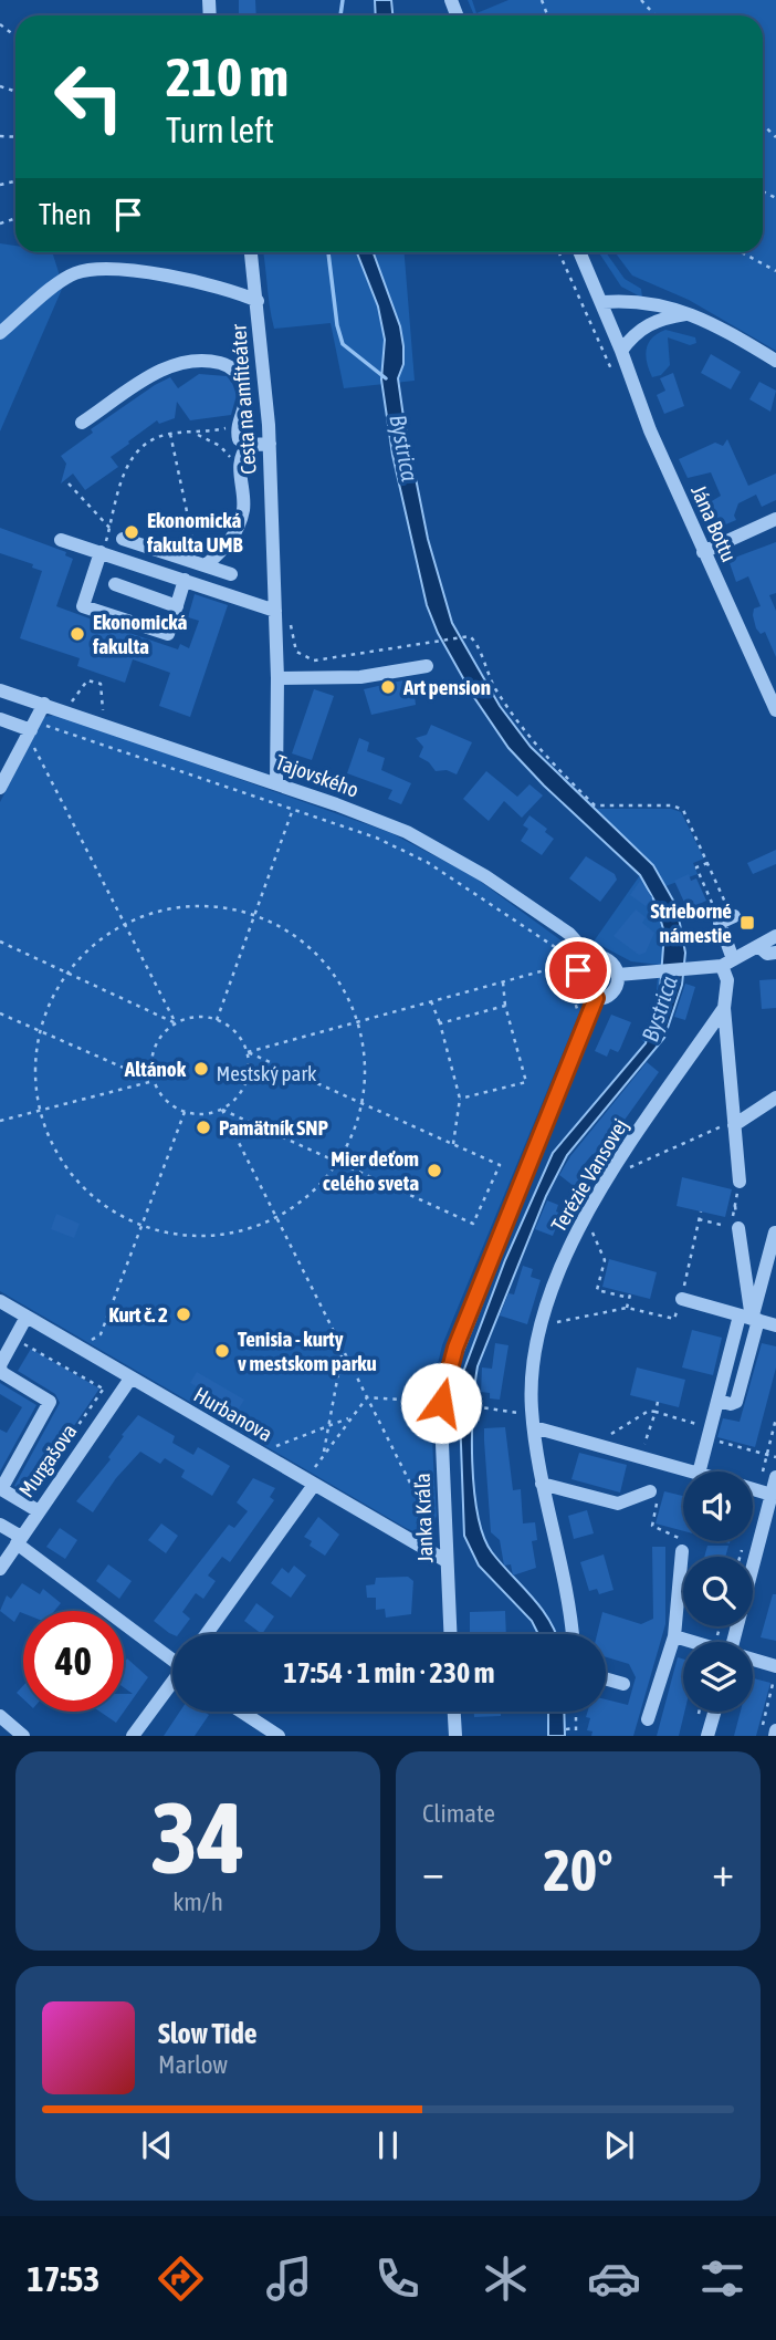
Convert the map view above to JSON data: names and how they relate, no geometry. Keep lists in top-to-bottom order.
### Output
{
  "streets": {
    "street": [
      "Cesta na amfiteáter",
      "Jána Bottu",
      "Tajovského",
      "Terézie Vansovej",
      "Hurbanova",
      "Murgašova",
      "Janka Kráľa"
    ]
  },
  "crossings": [
    ["Cesta na amfiteáter", "Tajovského"],
    ["Tajovského", "Janka Kráľa"],
    ["Hurbanova", "Murgašova"],
    ["Hurbanova", "Janka Kráľa"]
  ],
  "water": ["Bystrica"],
  "parks": ["Mestský park"],
  "places": {
    "other": [
      "Ekonomická fakulta UMB",
      "Ekonomická fakulta",
      "Art pension",
      "Altánok",
      "Pamätník SNP",
      "Mier deťom celého sveta",
      "Kurt č. 2",
      "Tenisia - kurty v mestskom parku"
    ],
    "transit": ["Strieborné námestie"]
  },
  "page": {
    "turn": ["210 m", "Turn left"],
    "then": "Then",
    "limit": "40",
    "trip": "17:54 · 1 min · 230 m",
    "tile": [
      ["34", "km/h"],
      "Climate"
    ],
    "heat": ["−", "20°", "+"],
    "song": ["Slow Tide", "Marlow"],
    "tabs": "17:53"
  }
}
